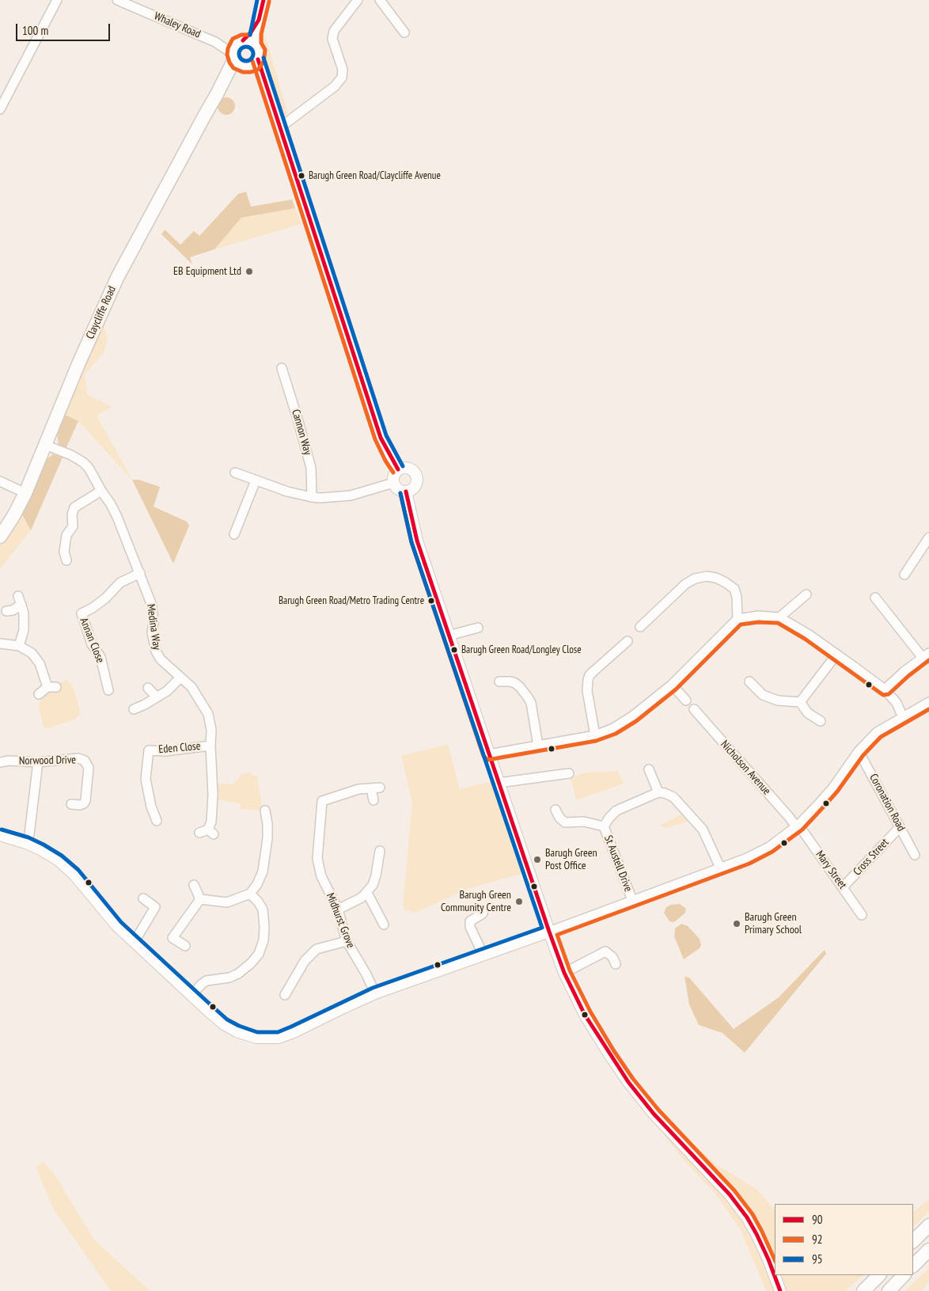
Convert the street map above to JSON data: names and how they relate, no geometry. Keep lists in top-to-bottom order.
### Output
{
  "streets": {
    "highway": ["Claycliffe Road"],
    "street": [
      "Whaley Road",
      "Cannon Way",
      "Medina Way",
      "Annan Close",
      "Eden Close",
      "Norwood Drive",
      "Nicholson Avenue",
      "Coronation Road",
      "Cross Street",
      "St Austell Drive",
      "Mary Street",
      "Midhurst Grove"
    ]
  },
  "crossings": [
    ["Whaley Road", "Claycliffe Road"],
    ["Claycliffe Road", "Medina Way"],
    ["Medina Way", "Annan Close"],
    ["Medina Way", "Eden Close"],
    ["Nicholson Avenue", "Mary Street"],
    ["Coronation Road", "Cross Street"],
    ["Cross Street", "Mary Street"]
  ],
  "places": [
    "Barugh Green Road/Claycliffe Avenue",
    "EB Equipment Ltd",
    "Barugh Green Road/Metro Trading Centre",
    "Barugh Green Road/Longley Close",
    "Barugh Green Post Office",
    "Barugh Green Community Centre",
    "Barugh Green Primary School"
  ],
  "lines": ["transit line 90", "transit line 95", "transit line 92"],
  "legend": ["90", "92", "95"],
  "scale_bar": "100 m"
}
